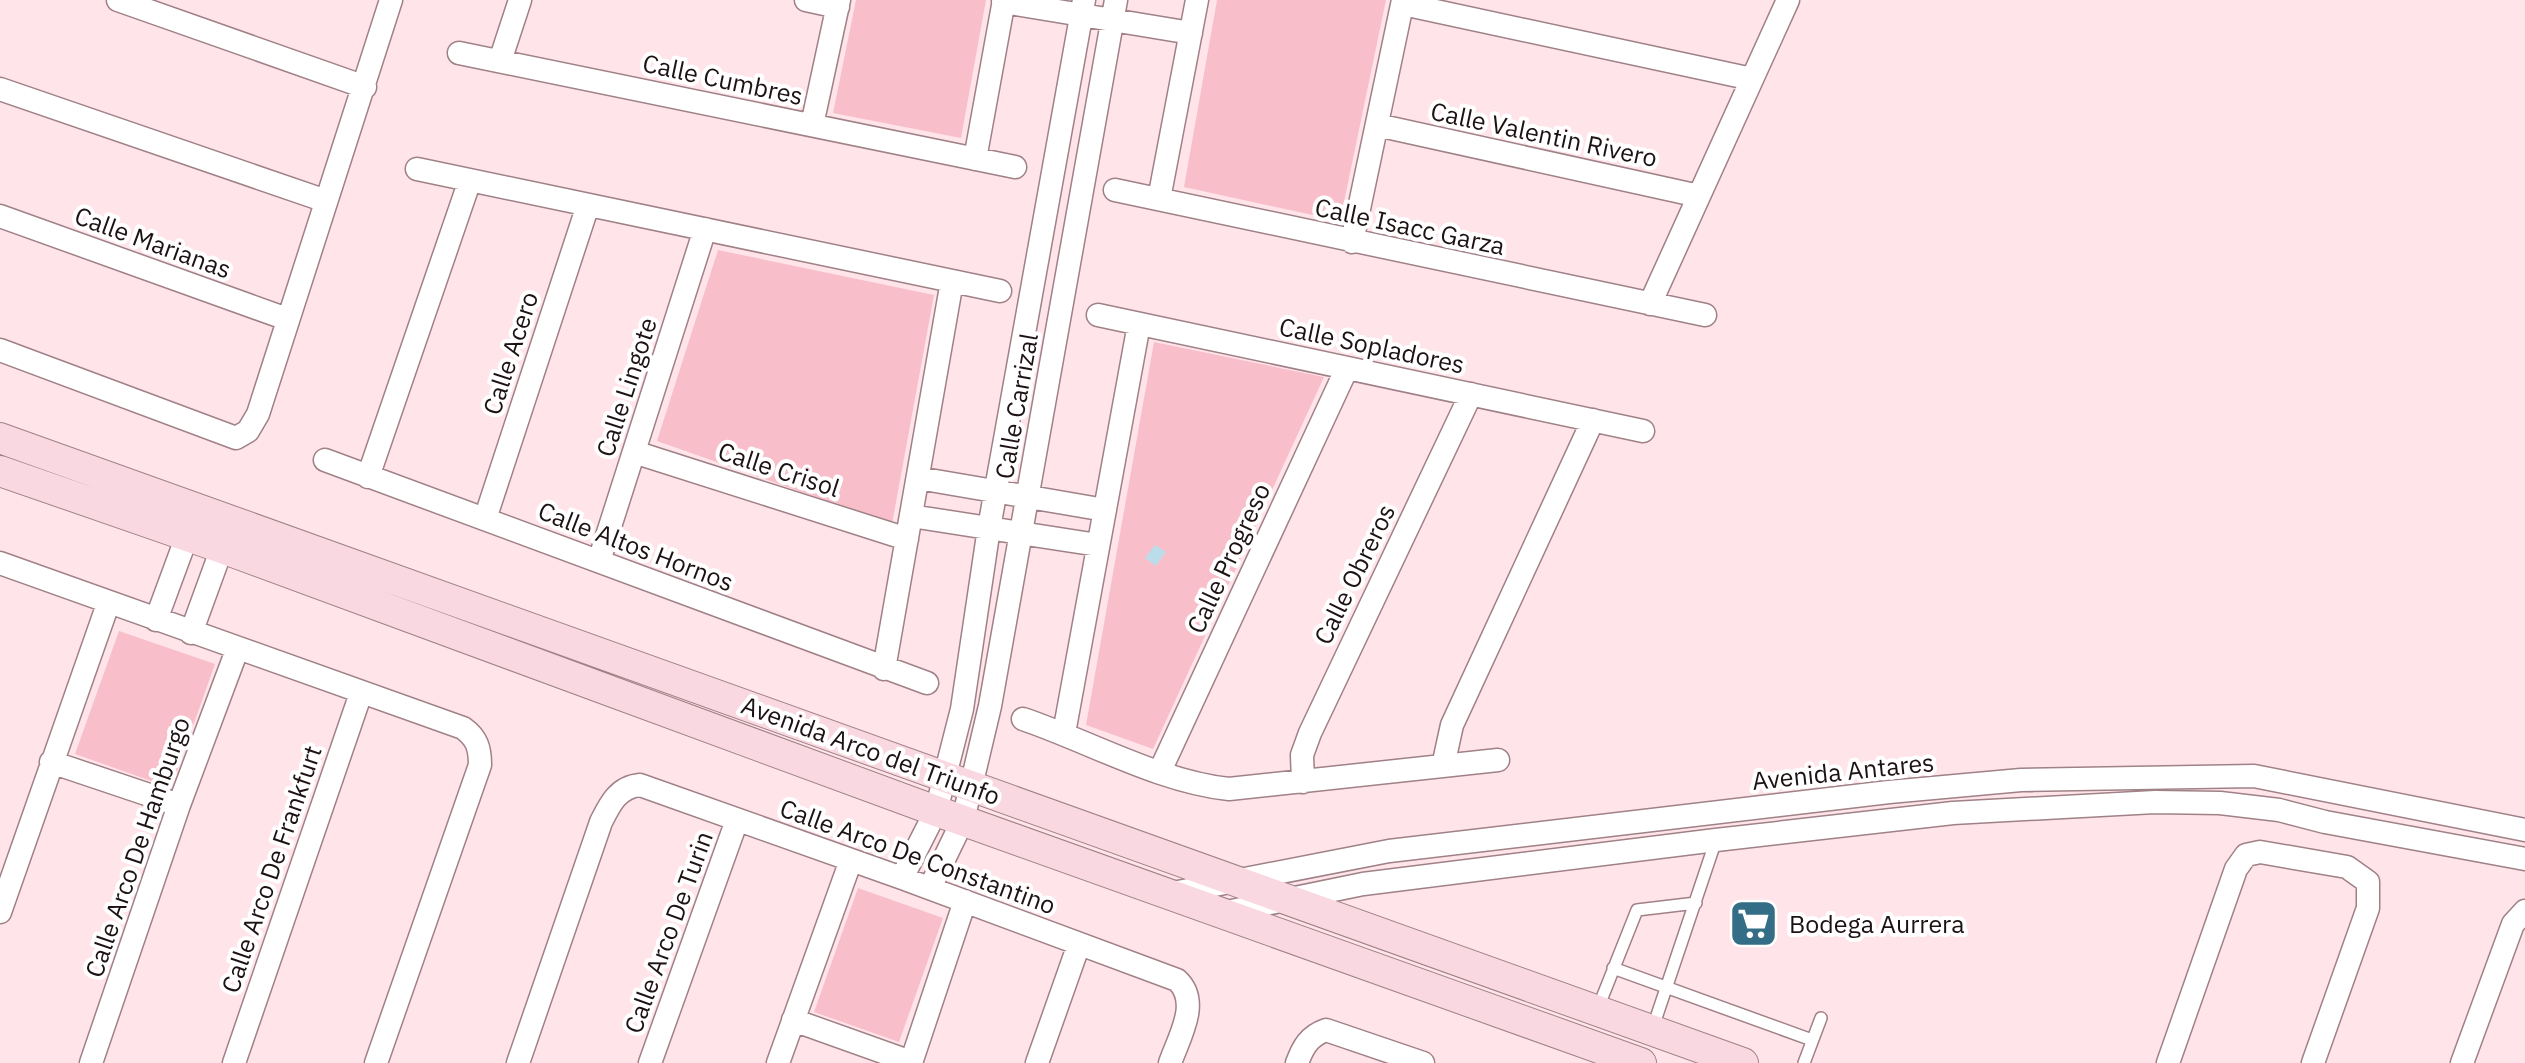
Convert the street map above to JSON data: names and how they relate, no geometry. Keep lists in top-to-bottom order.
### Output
{
  "streets": {
    "street": [
      "Calle Cumbres",
      "Calle Valentin Rivero",
      "Calle Isacc Garza",
      "Calle Marianas",
      "Calle Sopladores",
      "Calle Acero",
      "Calle Lingote",
      "Calle Carrizal",
      "Calle Crisol",
      "Calle Altos Hornos",
      "Calle Progreso",
      "Calle Obreros",
      "Avenida Arco del Triunfo",
      "Avenida Antares",
      "Calle Arco De Hamburgo",
      "Calle Arco De Constantino",
      "Calle Arco De Frankfurt",
      "Calle Arco De Turin"
    ]
  },
  "crossings": [
    ["Calle Sopladores", "Calle Progreso"],
    ["Calle Sopladores", "Calle Obreros"],
    ["Calle Acero", "Calle Altos Hornos"],
    ["Calle Lingote", "Calle Crisol"],
    ["Calle Lingote", "Calle Altos Hornos"],
    ["Calle Carrizal", "Calle Crisol"],
    ["Calle Carrizal", "Avenida Arco del Triunfo"],
    ["Avenida Arco del Triunfo", "Avenida Antares"],
    ["Calle Arco De Constantino", "Calle Arco De Turin"]
  ],
  "places": {
    "supermarket": ["Bodega Aurrera"]
  }
}
